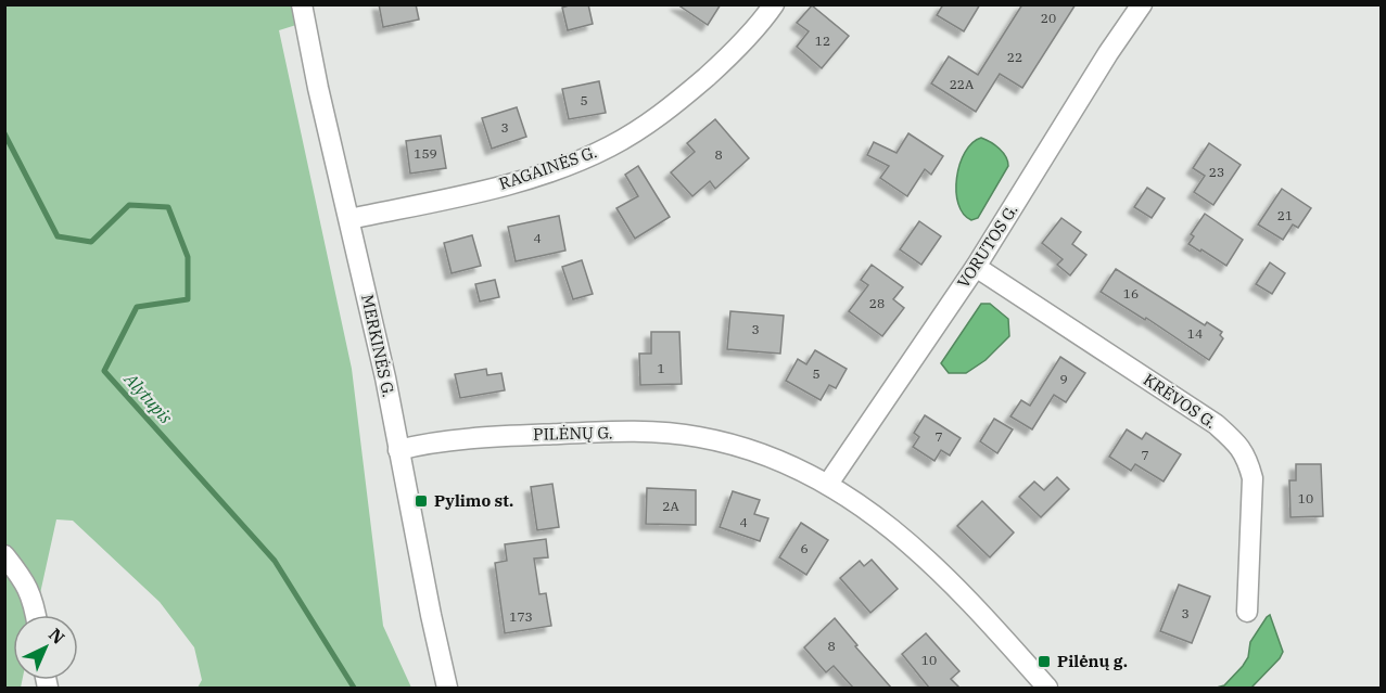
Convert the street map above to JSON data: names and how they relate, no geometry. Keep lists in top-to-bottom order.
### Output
{
  "streets": {
    "street": [
      "RAGAINĖS G.",
      "VORUTOS G.",
      "MERKINĖS G.",
      "KRĖVOS G.",
      "PILĖNŲ G."
    ]
  },
  "crossings": [
    ["RAGAINĖS G.", "MERKINĖS G."],
    ["VORUTOS G.", "KRĖVOS G."],
    ["VORUTOS G.", "PILĖNŲ G."],
    ["MERKINĖS G.", "PILĖNŲ G."]
  ],
  "water": ["Alytupis"],
  "places": {
    "transit": ["Pylimo st.", "Pilėnų g."]
  },
  "house_numbers": [
    "20",
    "12",
    "22",
    "22A",
    "5",
    "3",
    "159",
    "8",
    "23",
    "21",
    "4",
    "16",
    "28",
    "3",
    "14",
    "1",
    "5",
    "9",
    "7",
    "7",
    "10",
    "2A",
    "4",
    "6",
    "3",
    "173",
    "8",
    "10"
  ],
  "north": "top right"
}
